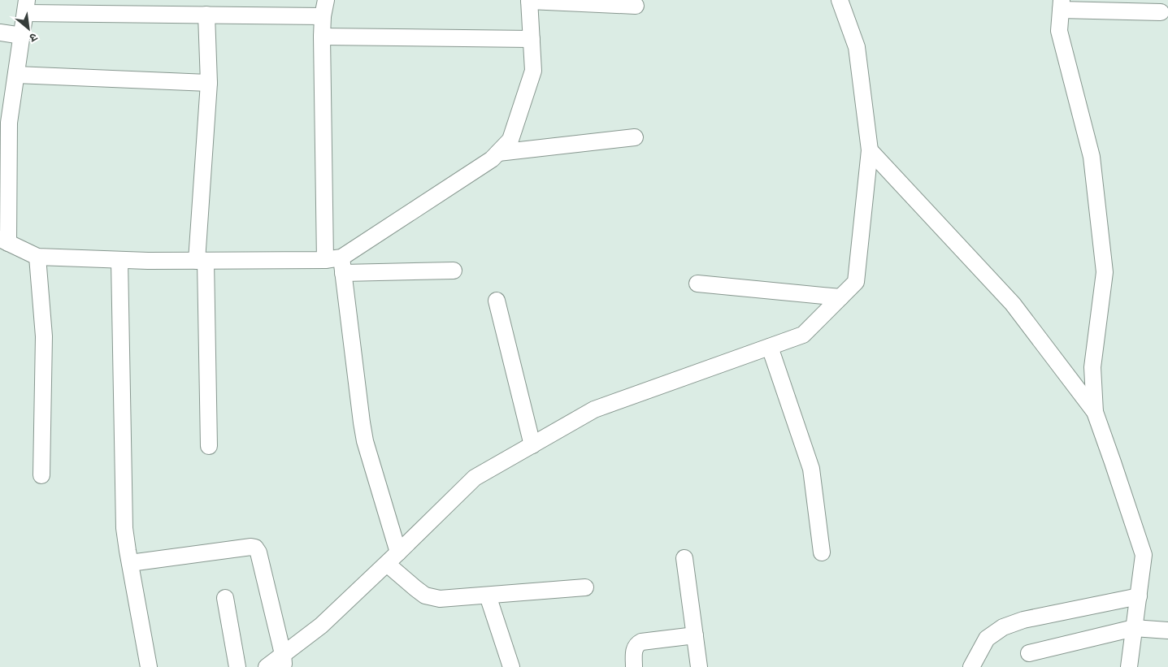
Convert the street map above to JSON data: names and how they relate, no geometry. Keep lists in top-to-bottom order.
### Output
{
  "north": "bottom right"
}
